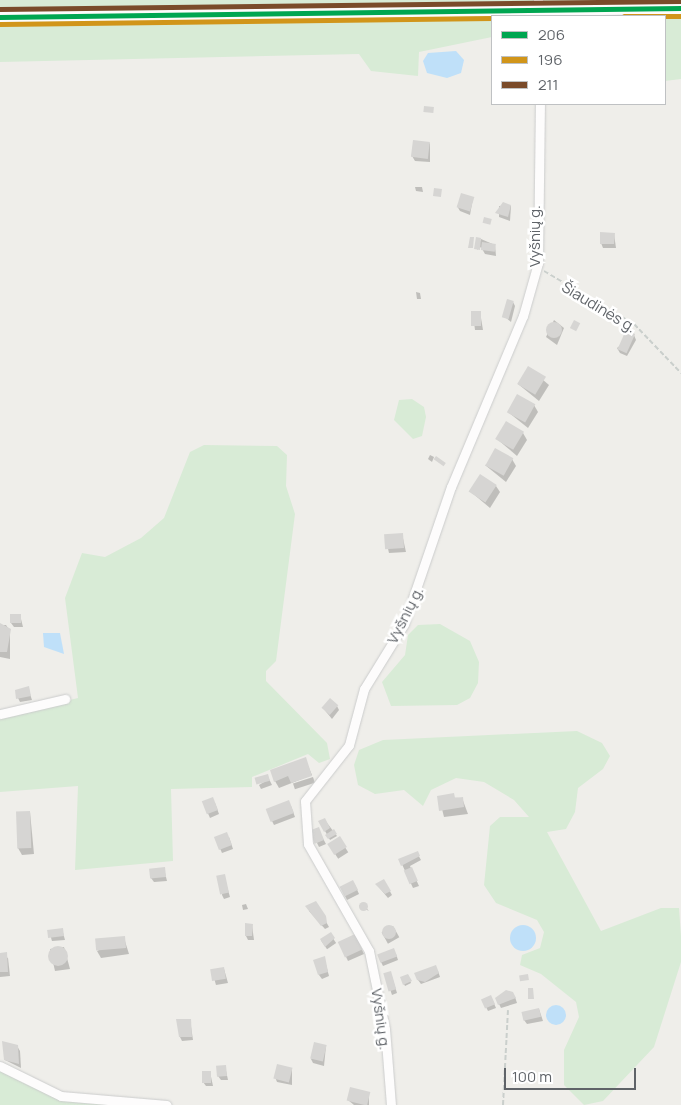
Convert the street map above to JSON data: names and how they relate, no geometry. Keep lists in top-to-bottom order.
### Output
{
  "streets": {
    "street": ["Vyšnių g."],
    "path": ["Šiaudinės g."]
  },
  "crossings": [
    ["Vyšnių g.", "Šiaudinės g."]
  ],
  "lines": ["transit line 211", "transit line 206", "transit line 196"],
  "legend": ["206", "196", "211"],
  "scale_bar": "100 m"
}
